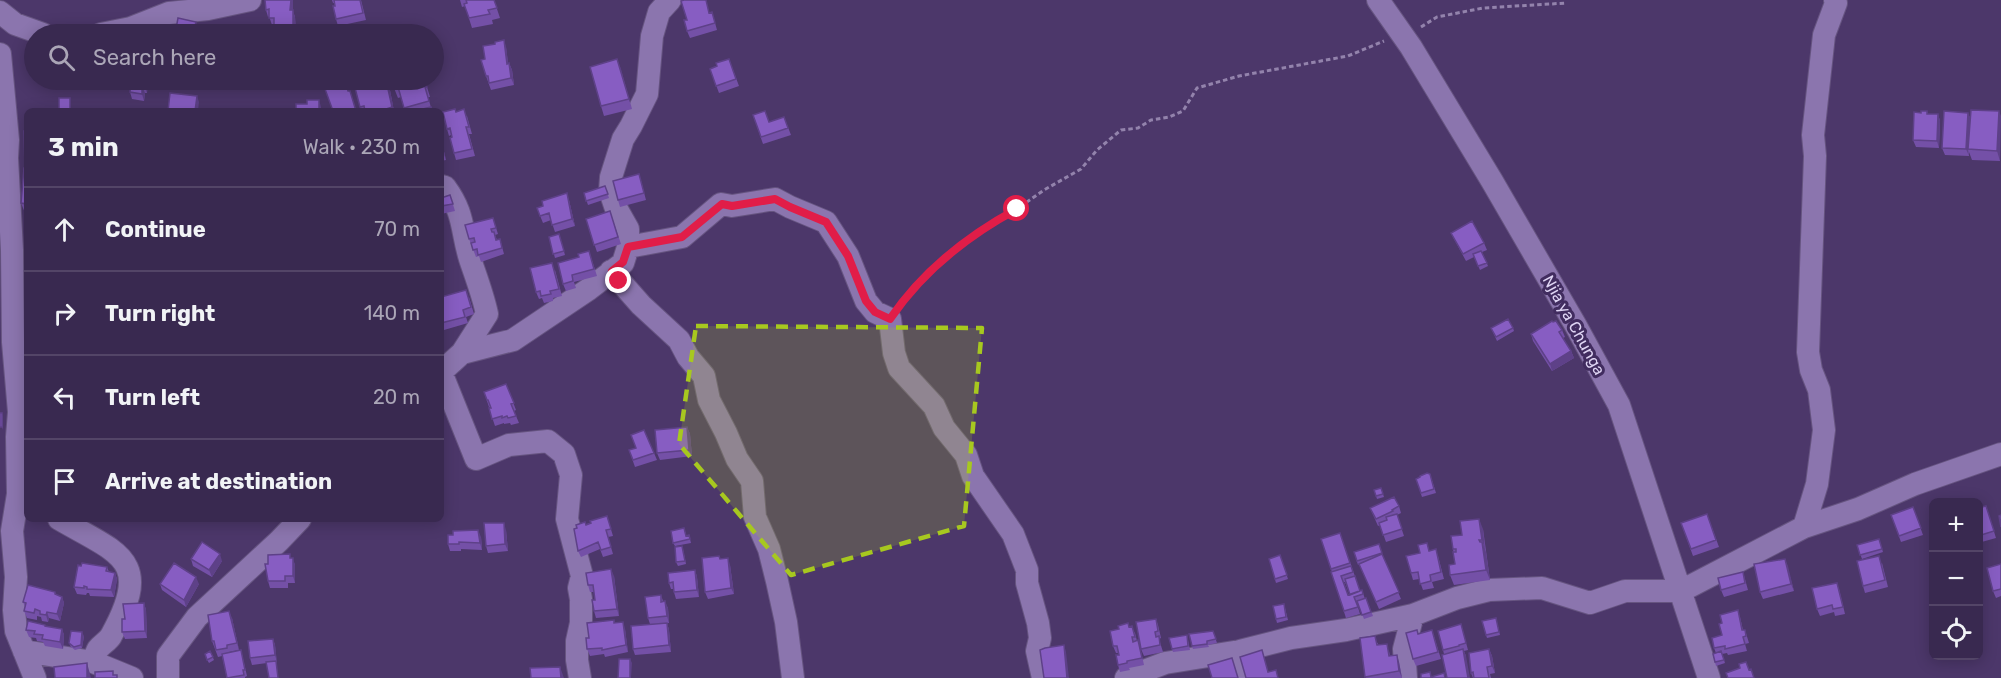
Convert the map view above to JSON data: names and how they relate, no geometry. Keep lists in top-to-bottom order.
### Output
{
  "streets": {
    "street": ["Njia ya Chunga"]
  },
  "page": {
    "search": "Search here",
    "heading": ["3 min", "Walk · 230 m"],
    "list": [
      ["Continue", "70 m"],
      ["Turn right", "140 m"],
      ["Turn left", "20 m"],
      "Arrive at destination"
    ],
    "map_buttons": ["+", "−"]
  }
}
